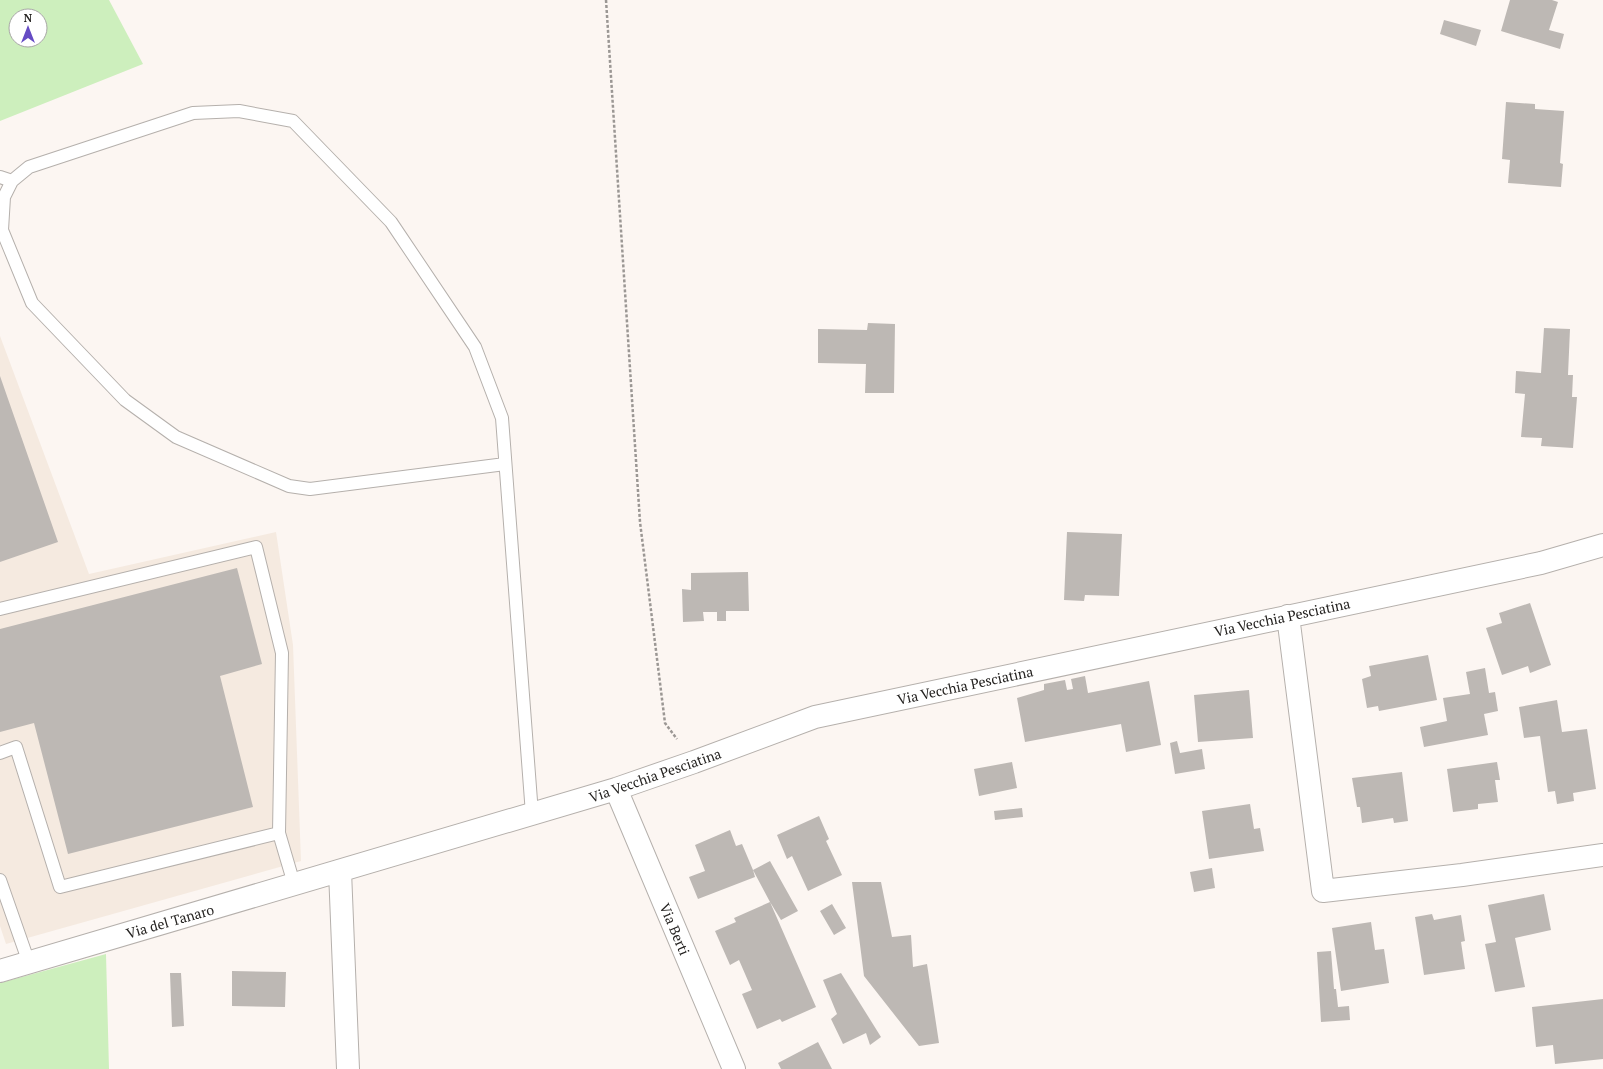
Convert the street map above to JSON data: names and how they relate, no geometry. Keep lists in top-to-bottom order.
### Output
{
  "streets": {
    "street": ["Via Vecchia Pesciatina", "Via del Tanaro", "Via Berti"]
  },
  "crossings": [
    ["Via Vecchia Pesciatina", "Via del Tanaro"],
    ["Via Vecchia Pesciatina", "Via Berti"]
  ],
  "north": "top"
}
